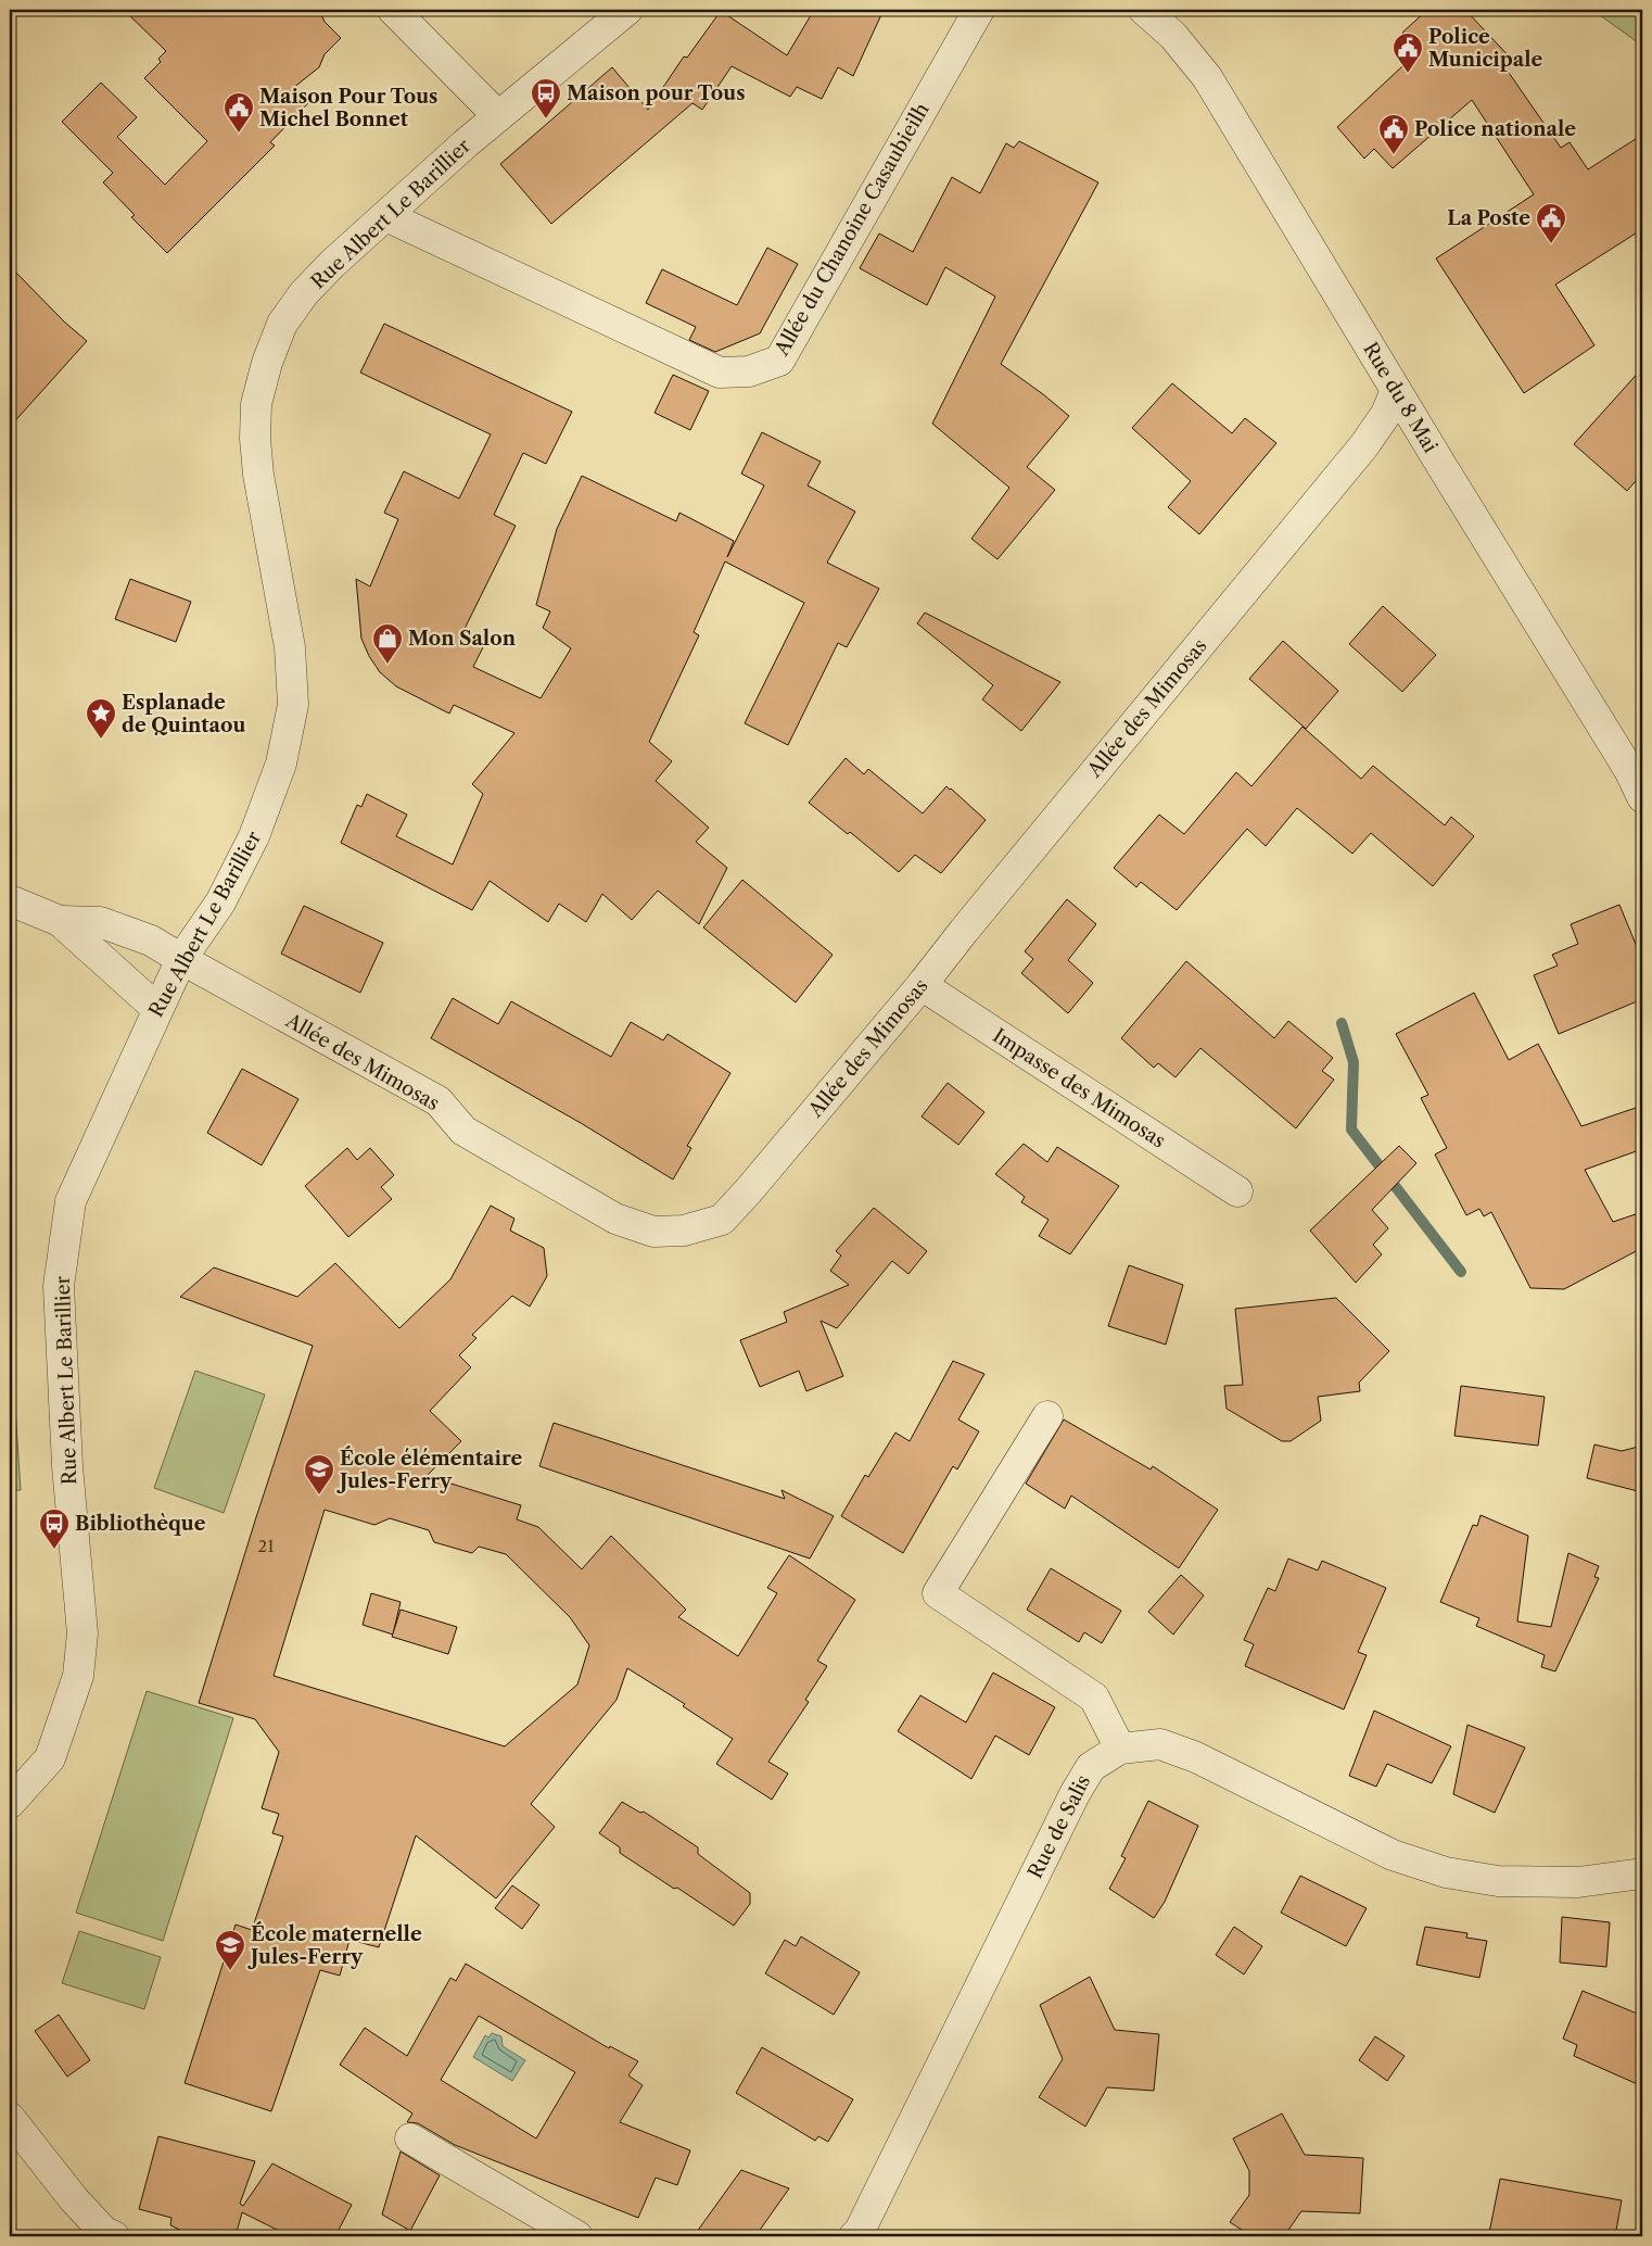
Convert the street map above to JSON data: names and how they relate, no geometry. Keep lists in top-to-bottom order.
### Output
{
  "streets": {
    "street": [
      "Rue Albert Le Barillier",
      "Allée du Chanoine Casaubieilh",
      "Rue du 8 Mai",
      "Allée des Mimosas",
      "Impasse des Mimosas",
      "Rue de Salis"
    ]
  },
  "crossings": [
    ["Rue Albert Le Barillier", "Allée du Chanoine Casaubieilh"],
    ["Rue Albert Le Barillier", "Allée des Mimosas"],
    ["Rue du 8 Mai", "Allée des Mimosas"],
    ["Allée des Mimosas", "Impasse des Mimosas"]
  ],
  "places": {
    "public building": [
      "Police Municipale",
      "Maison Pour Tous Michel Bonnet",
      "Police nationale",
      "La Poste"
    ],
    "bus stop": ["Maison pour Tous", "Bibliothèque"],
    "shop": ["Mon Salon"],
    "place": ["Esplanade de Quintaou"],
    "school or university": ["École élémentaire Jules-Ferry", "École maternelle Jules-Ferry"]
  },
  "house_numbers": ["21"]
}
